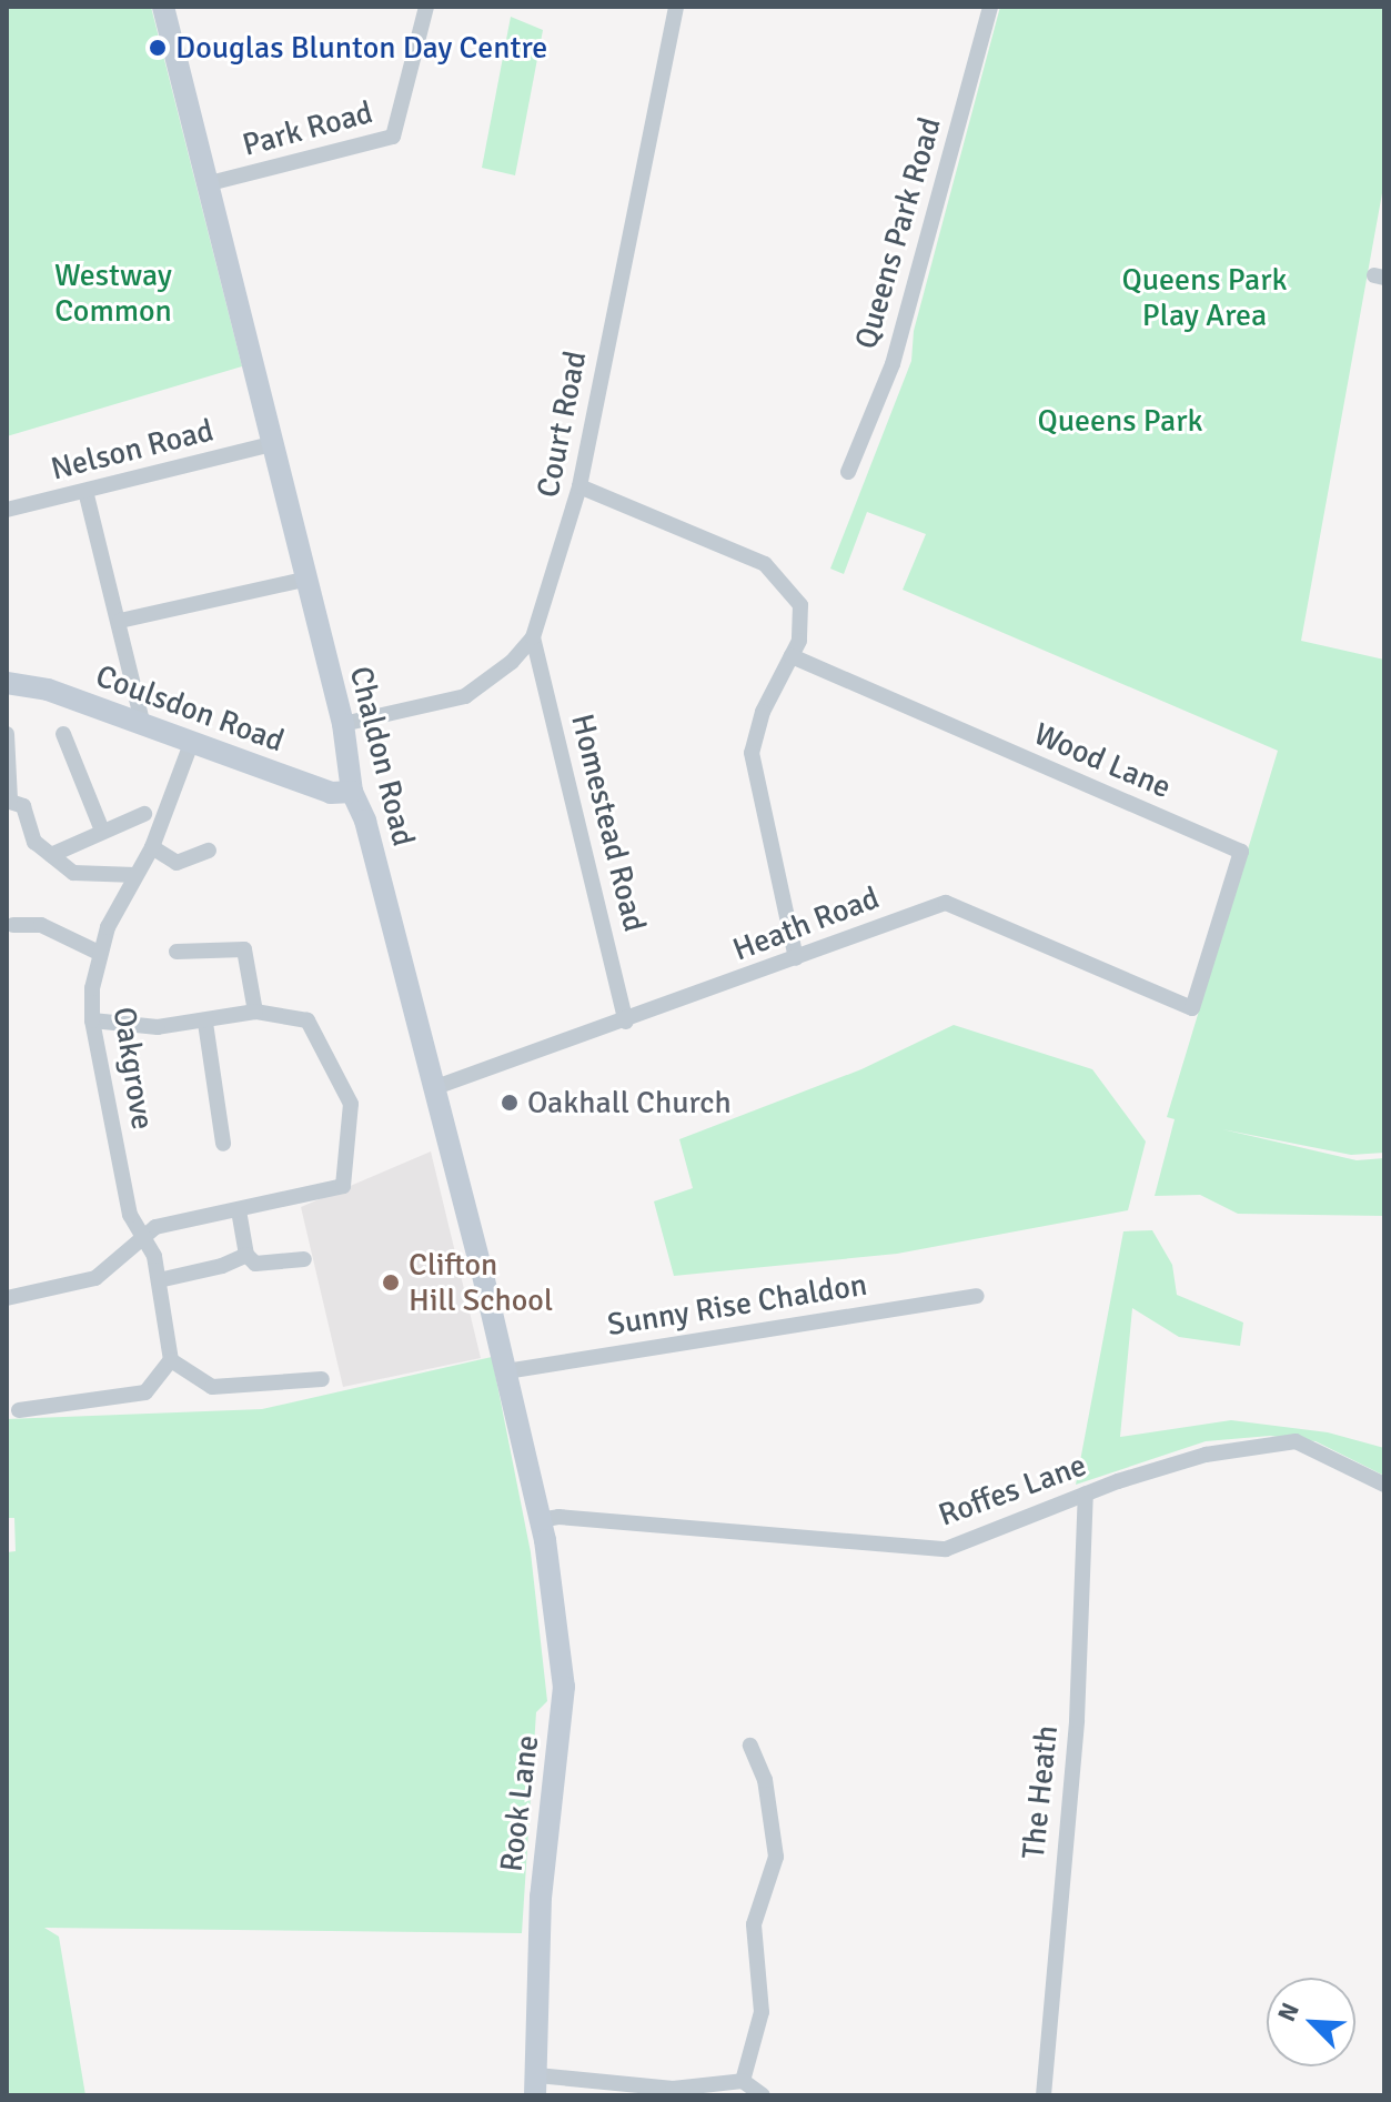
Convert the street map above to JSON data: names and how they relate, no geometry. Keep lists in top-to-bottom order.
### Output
{
  "streets": {
    "main road": ["Coulsdon Road", "Chaldon Road", "Rook Lane"],
    "street": [
      "Park Road",
      "Queens Park Road",
      "Court Road",
      "Nelson Road",
      "Wood Lane",
      "Homestead Road",
      "Heath Road",
      "Oakgrove",
      "Sunny Rise Chaldon",
      "Roffes Lane",
      "The Heath"
    ]
  },
  "crossings": [
    ["Park Road", "Chaldon Road"],
    ["Court Road", "Chaldon Road"],
    ["Court Road", "Homestead Road"],
    ["Nelson Road", "Chaldon Road"],
    ["Coulsdon Road", "Chaldon Road"],
    ["Coulsdon Road", "Oakgrove"],
    ["Chaldon Road", "Heath Road"],
    ["Chaldon Road", "Sunny Rise Chaldon"],
    ["Chaldon Road", "Roffes Lane"],
    ["Chaldon Road", "Rook Lane"],
    ["Wood Lane", "Heath Road"],
    ["Homestead Road", "Heath Road"],
    ["Roffes Lane", "The Heath"],
    ["Roffes Lane", "Rook Lane"]
  ],
  "parks": ["Westway Common", "Queens Park Play Area", "Queens Park"],
  "places": ["Douglas Blunton Day Centre", "Oakhall Church", "Clifton Hill School"],
  "north": "top left"
}
